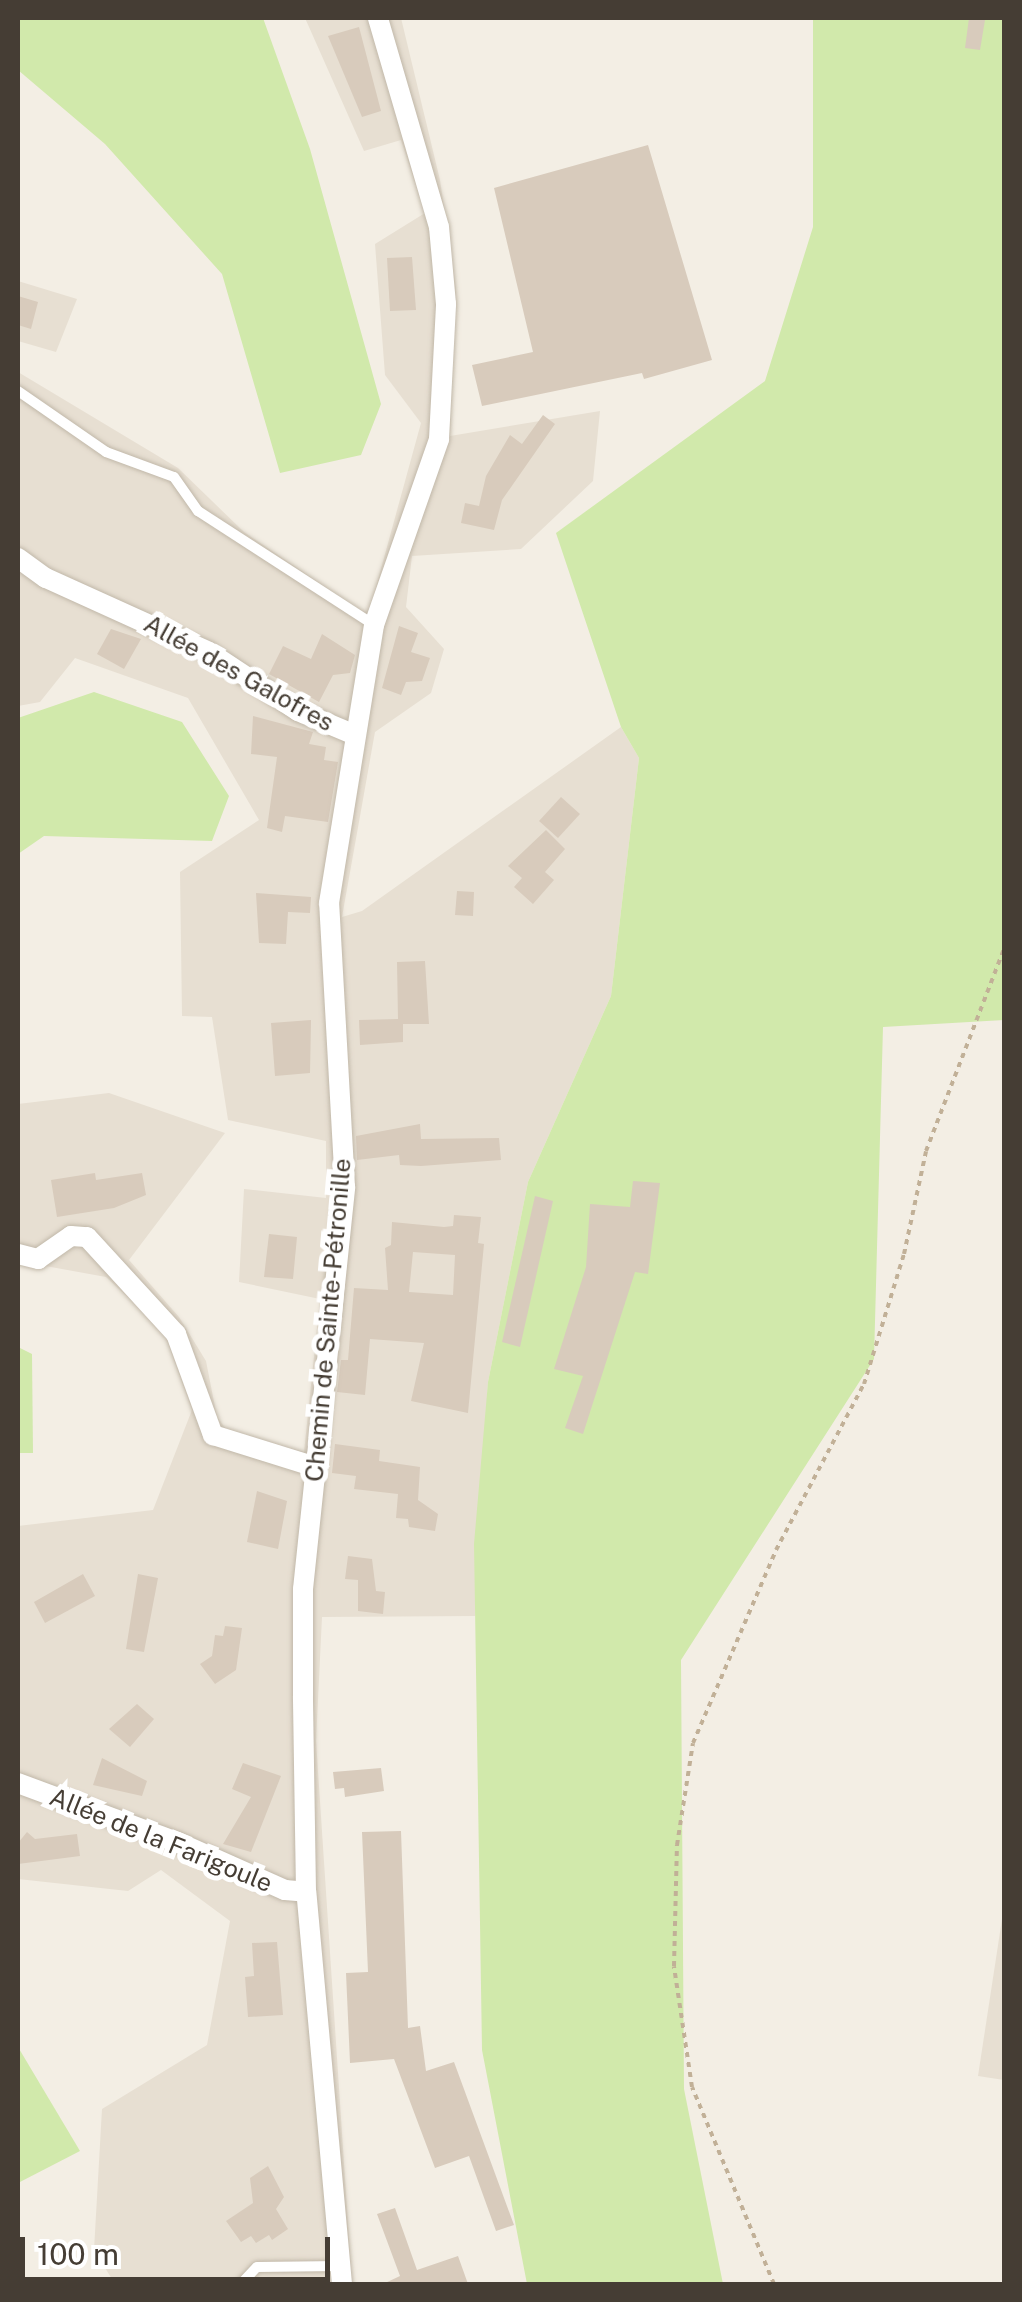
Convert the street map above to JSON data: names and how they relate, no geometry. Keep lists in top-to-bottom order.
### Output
{
  "streets": {
    "street": ["Allée des Galofres", "Chemin de Sainte-Pétronille", "Allée de la Farigoule"]
  },
  "crossings": [
    ["Allée des Galofres", "Chemin de Sainte-Pétronille"],
    ["Chemin de Sainte-Pétronille", "Allée de la Farigoule"]
  ],
  "scale_bar": "100 m"
}
